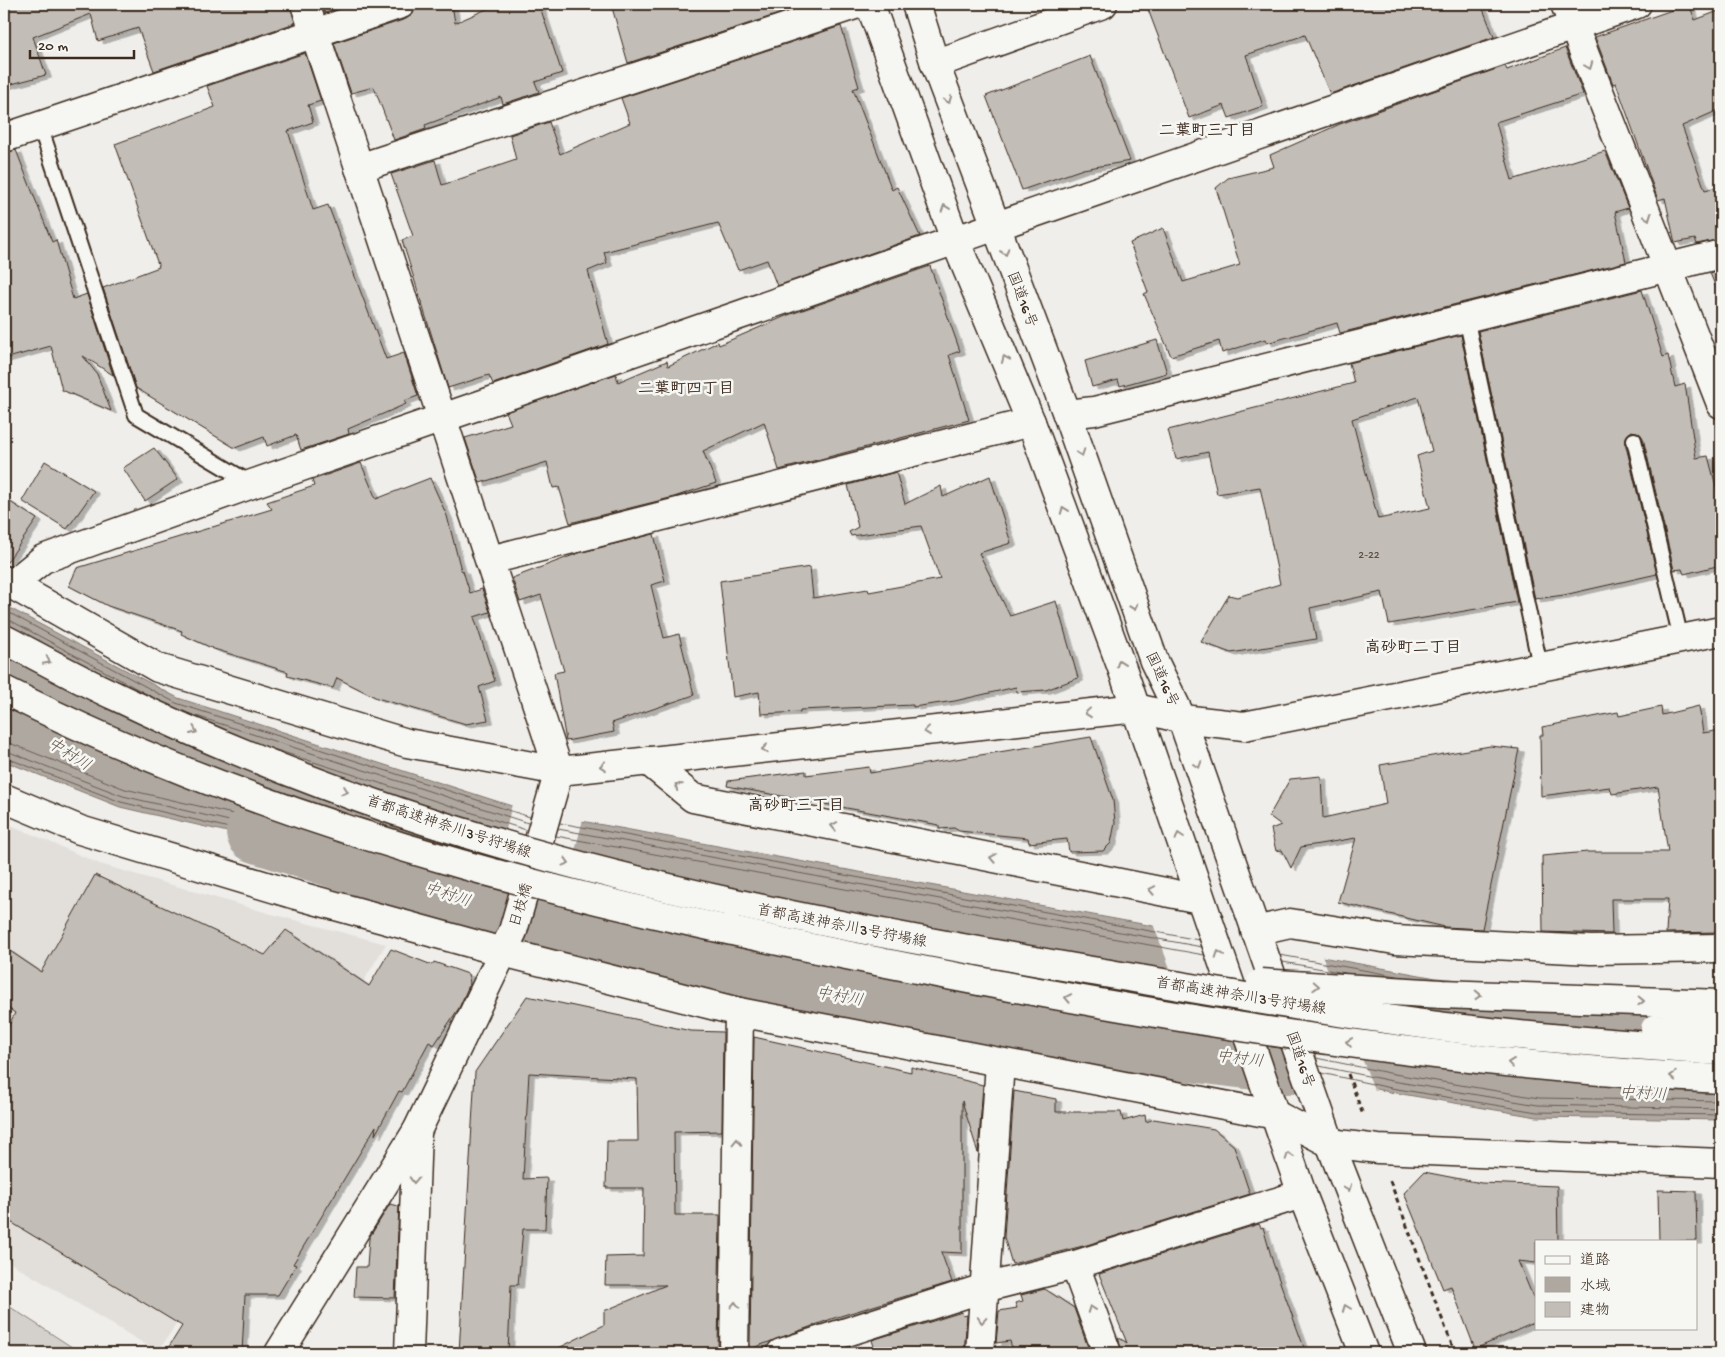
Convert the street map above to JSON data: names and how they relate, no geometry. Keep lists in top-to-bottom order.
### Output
{
  "streets": {
    "main road": ["国道16号", "首都高速神奈川3号狩場線", "日枝橋"]
  },
  "districts": [
    "二葉町三丁目",
    "二葉町四丁目",
    "高砂町二丁目",
    "高砂町三丁目"
  ],
  "water": ["中村川"],
  "house_numbers": ["2-22"],
  "legend": ["道路", "水域", "建物"],
  "scale_bar": "20 m"
}
